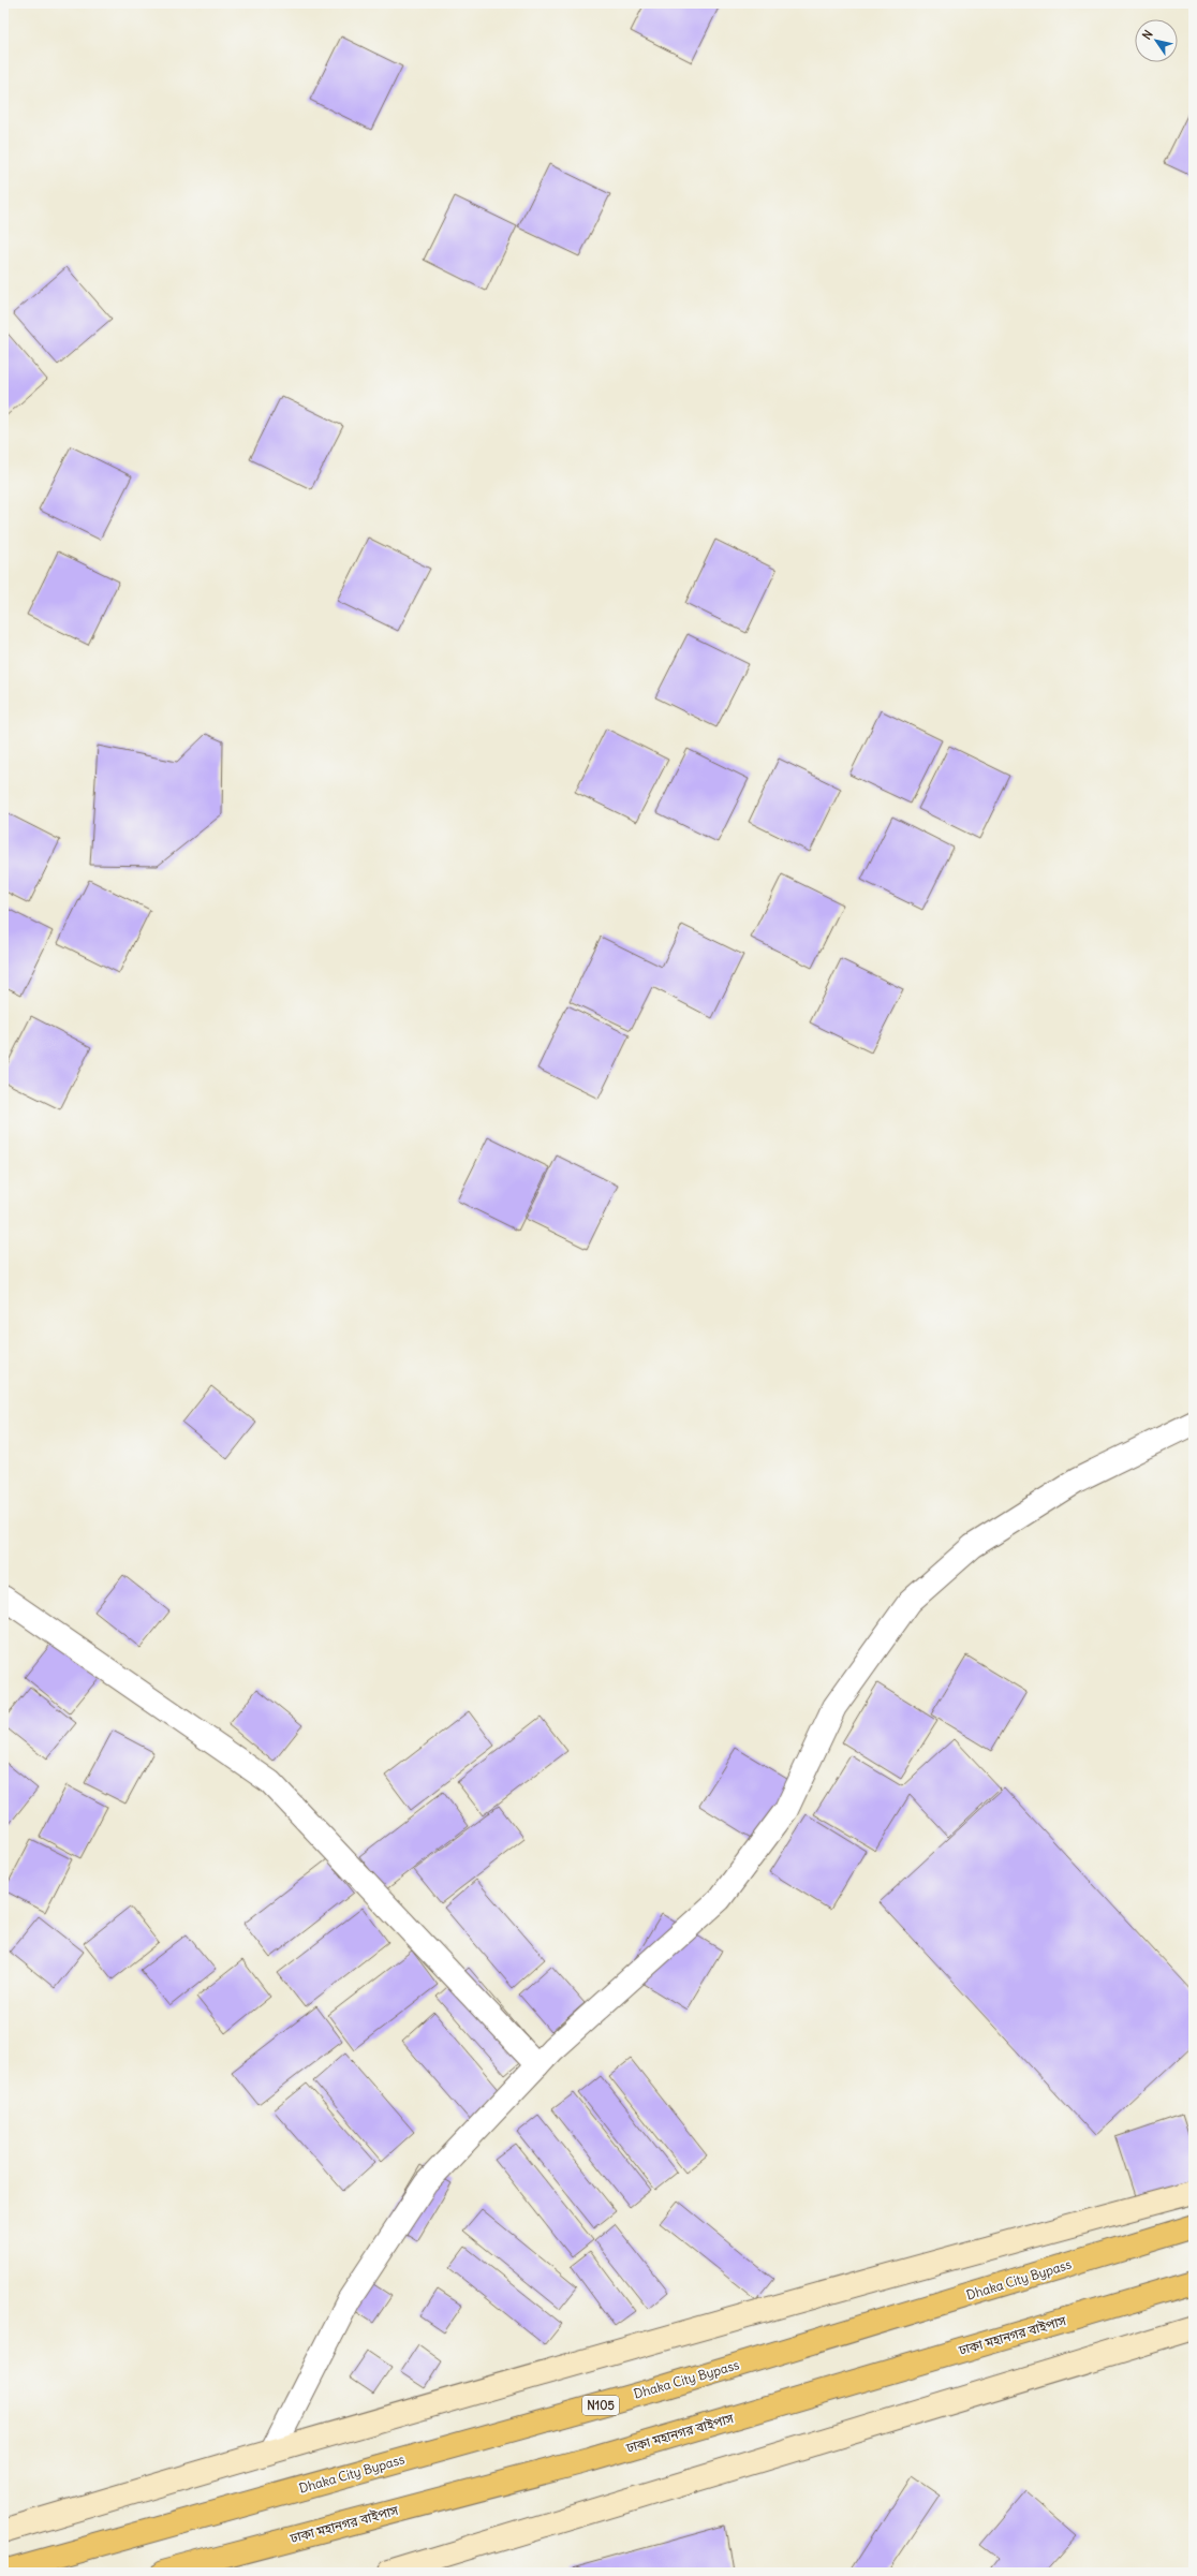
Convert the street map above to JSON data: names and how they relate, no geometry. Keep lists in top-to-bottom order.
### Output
{
  "streets": {
    "highway": ["Dhaka City Bypass", "ঢাকা মহানগর বাইপাস", "N105"]
  },
  "north": "top left"
}
